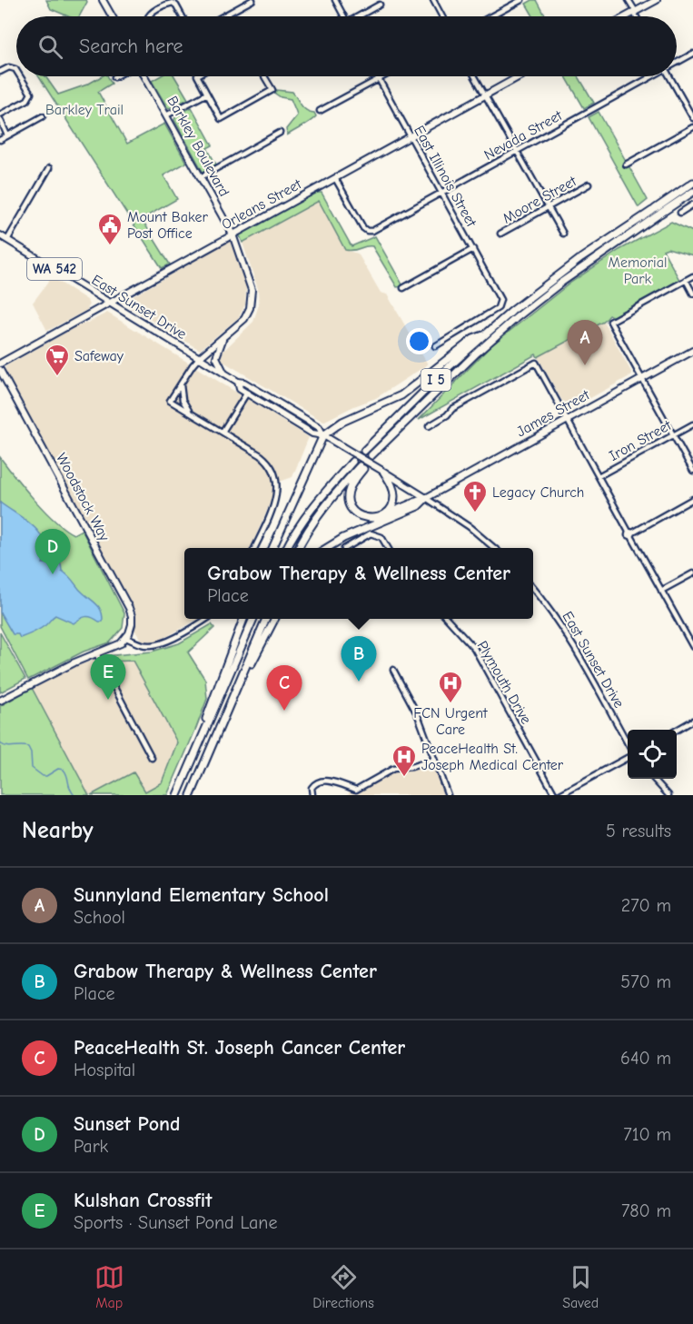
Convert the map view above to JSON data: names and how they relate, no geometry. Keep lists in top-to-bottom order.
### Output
{
  "streets": {
    "highway": ["I 5"],
    "main road": [
      "Barkley Boulevard",
      "Orleans Street",
      "WA 542",
      "East Sunset Drive",
      "James Street",
      "Woodstock Way"
    ],
    "street": [
      "Nevada Street",
      "East Illinois Street",
      "Moore Street",
      "Iron Street",
      "Plymouth Drive"
    ]
  },
  "crossings": [
    ["Nevada Street", "East Illinois Street"],
    ["Nevada Street", "Orleans Street"],
    ["Barkley Boulevard", "Orleans Street"],
    ["Barkley Boulevard", "East Sunset Drive"],
    ["East Illinois Street", "Orleans Street"],
    ["Orleans Street", "East Sunset Drive"],
    ["East Sunset Drive", "James Street"]
  ],
  "parks": ["Barkley Trail", "Memorial Park"],
  "places": {
    "public building": ["Mount Baker Post Office"],
    "supermarket": ["Safeway"],
    "church": ["Legacy Church"],
    "hospital": ["FCN Urgent Care", "PeaceHealth St. Joseph Medical Center"]
  },
  "page": {
    "search": "Search here",
    "pins": [
      "A",
      "D",
      "B",
      "E",
      "C"
    ],
    "popup": ["Grabow Therapy & Wellness Center", "Place"],
    "heading": ["Nearby", "5 results"],
    "list": [
      {
        "mark": "A",
        "name": "Sunnyland Elementary School",
        "note": "School",
        "value": "270 m"
      },
      {
        "mark": "B",
        "name": "Grabow Therapy & Wellness Center",
        "note": "Place",
        "value": "570 m"
      },
      {
        "mark": "C",
        "name": "PeaceHealth St. Joseph Cancer Center",
        "note": "Hospital",
        "value": "640 m"
      },
      {
        "mark": "D",
        "name": "Sunset Pond",
        "note": "Park",
        "value": "710 m"
      },
      {
        "mark": "E",
        "name": "Kulshan Crossfit",
        "note": "Sports · Sunset Pond Lane",
        "value": "780 m"
      }
    ],
    "nav": ["Map", "Directions", "Saved"]
  }
}
